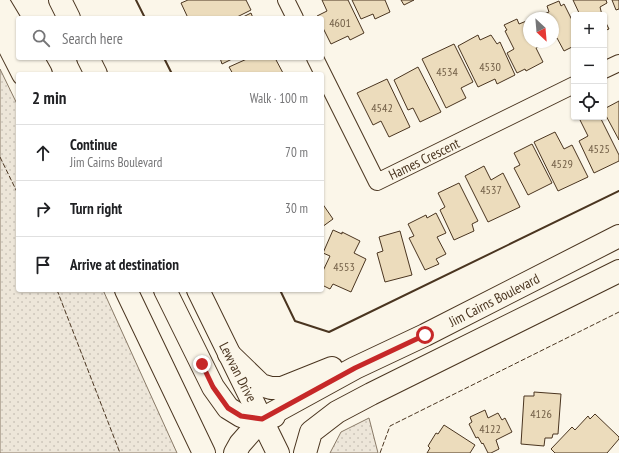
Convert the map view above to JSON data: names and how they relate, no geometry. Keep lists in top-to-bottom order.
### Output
{
  "streets": {
    "street": ["Hames Crescent", "Jim Cairns Boulevard", "Lewvan Drive"]
  },
  "crossings": [
    ["Jim Cairns Boulevard", "Lewvan Drive"]
  ],
  "house_numbers": [
    "4601",
    "4530",
    "4534",
    "4542",
    "4525",
    "4529",
    "4537",
    "4553",
    "4126",
    "4122"
  ],
  "north": "bottom right",
  "page": {
    "map_buttons": ["+", "−"],
    "search": "Search here",
    "heading": ["2 min", "Walk · 100 m"],
    "list": [
      ["Continue", "Jim Cairns Boulevard", "70 m"],
      ["Turn right", "30 m"],
      "Arrive at destination"
    ]
  }
}
